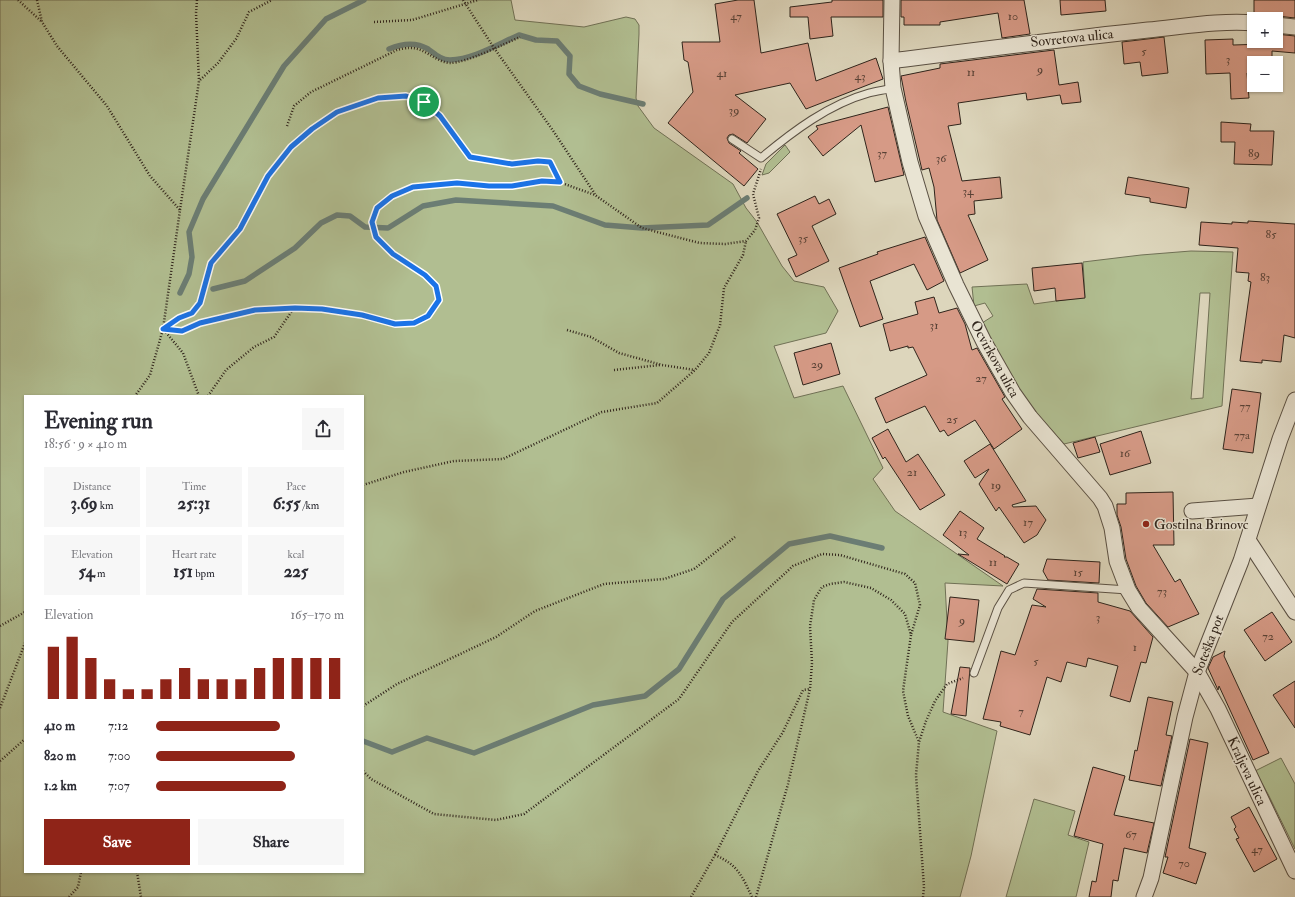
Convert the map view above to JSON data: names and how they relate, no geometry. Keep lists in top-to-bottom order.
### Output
{
  "streets": {
    "street": [
      "Sovretova ulica",
      "Ocvirkova ulica",
      "Soteška pot",
      "Kraljeva ulica"
    ]
  },
  "crossings": [
    ["Sovretova ulica", "Ocvirkova ulica"],
    ["Ocvirkova ulica", "Soteška pot"],
    ["Ocvirkova ulica", "Kraljeva ulica"],
    ["Soteška pot", "Kraljeva ulica"]
  ],
  "places": ["Gostilna Brinovc"],
  "house_numbers": [
    "47",
    "10",
    "5",
    "3",
    "9",
    "11",
    "41",
    "43",
    "39",
    "37",
    "89",
    "36",
    "34",
    "85",
    "35",
    "83",
    "31",
    "29",
    "27",
    "77",
    "25",
    "77a",
    "16",
    "21",
    "19",
    "17",
    "13",
    "11",
    "15",
    "73",
    "3",
    "9",
    "72",
    "1",
    "5",
    "7",
    "67",
    "47",
    "70"
  ],
  "page": {
    "map_buttons": ["+", "−"],
    "heading": ["Evening run", "18:56 · 9 × 410 m"],
    "stats": [
      ["Distance", "3.69 km"],
      ["Time", "25:31"],
      ["Pace", "6:55 /km"],
      ["Elevation", "54 m"],
      ["Heart rate", "151 bpm"],
      ["kcal", "225"]
    ],
    "chart": ["Elevation", "165–170 m"],
    "list": [
      {
        "name": "410 m",
        "note": "7:12"
      },
      {
        "name": "820 m",
        "note": "7:00"
      },
      {
        "name": "1.2 km",
        "note": "7:07"
      }
    ],
    "buttons": ["Save", "Share"]
  }
}
